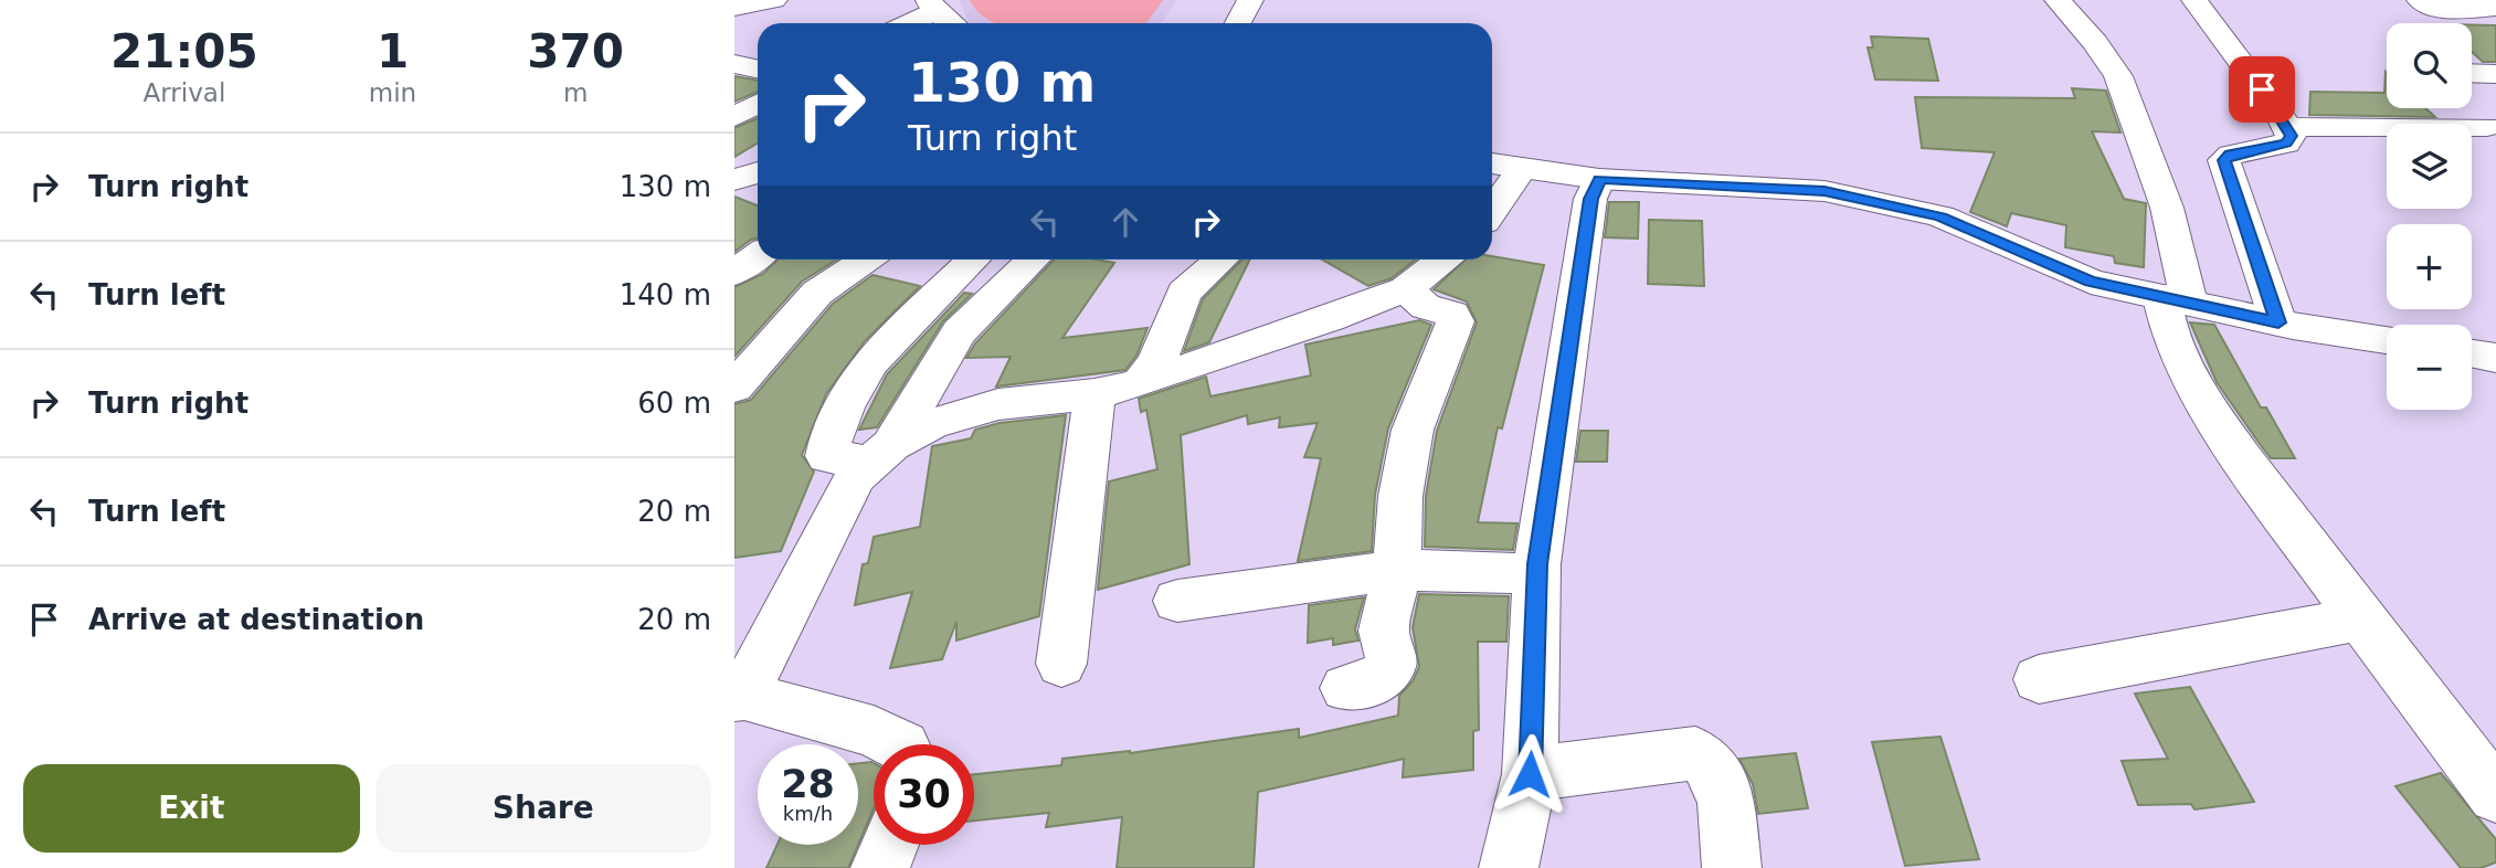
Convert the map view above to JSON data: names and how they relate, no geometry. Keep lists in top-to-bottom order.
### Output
{
  "page": {
    "eta": [
      "21:05",
      "Arrival",
      "1",
      "min",
      "370",
      "m"
    ],
    "map_buttons": ["+", "−"],
    "turn": ["130 m", "Turn right"],
    "list": [
      {
        "name": "Turn right",
        "value": "130 m"
      },
      {
        "name": "Turn left",
        "value": "140 m"
      },
      {
        "name": "Turn right",
        "value": "60 m"
      },
      {
        "name": "Turn left",
        "value": "20 m"
      },
      {
        "name": "Arrive at destination",
        "value": "20 m"
      }
    ],
    "speed": "28 km/h",
    "limit": "30",
    "buttons": ["Exit", "Share"]
  }
}
